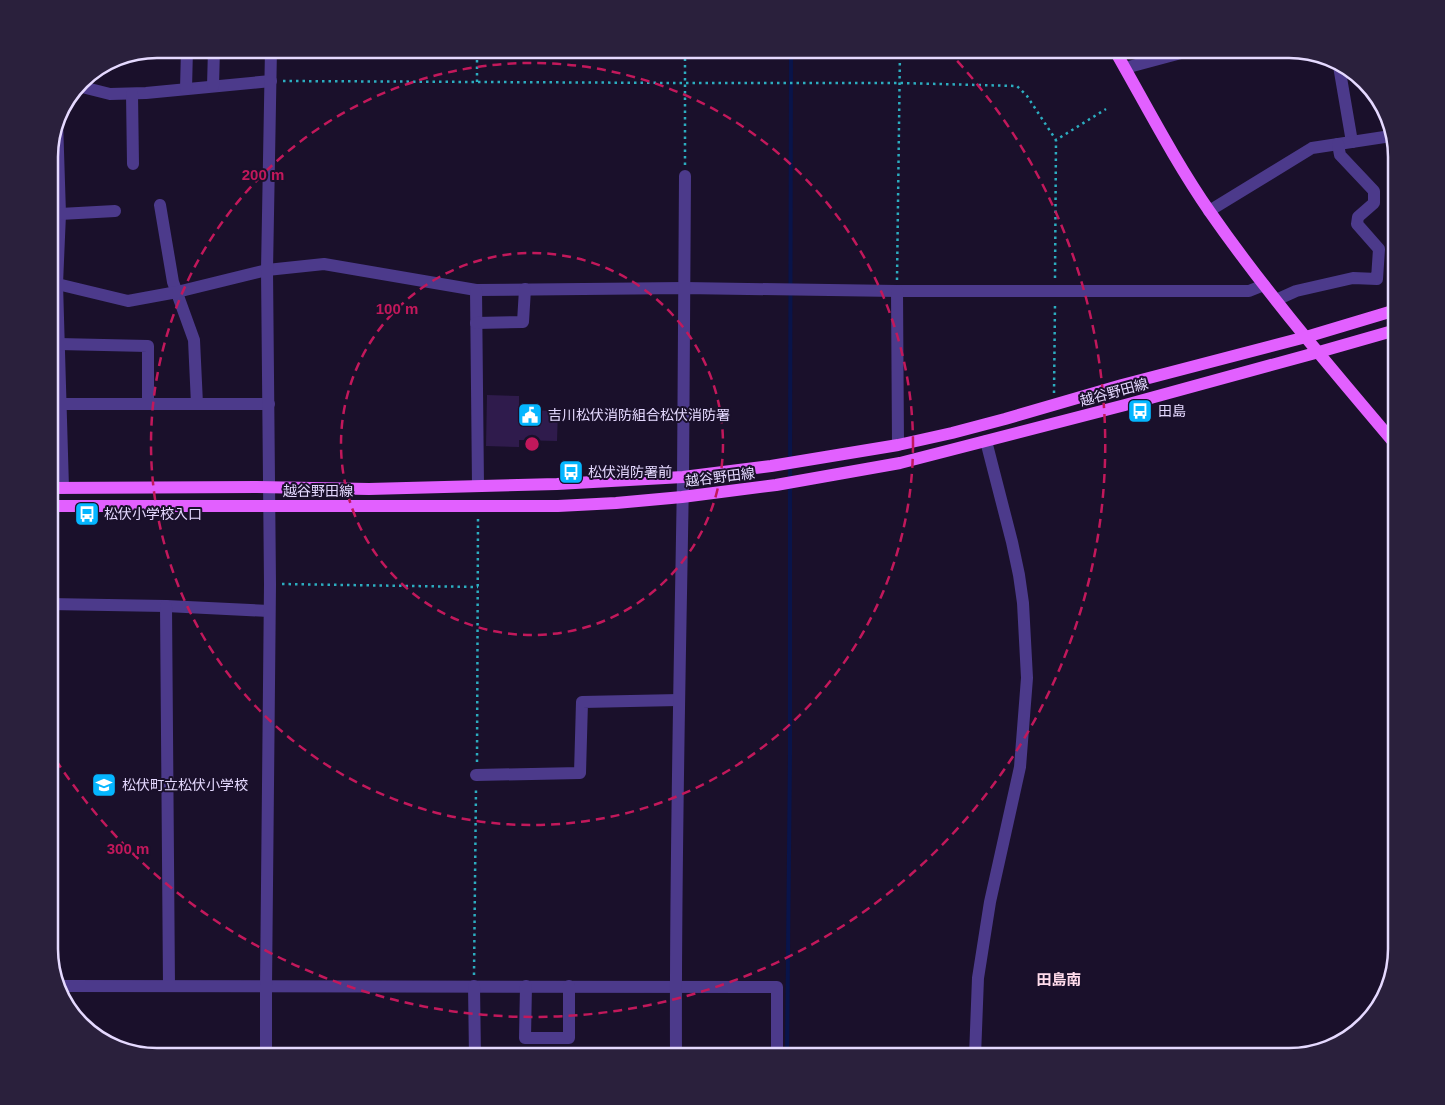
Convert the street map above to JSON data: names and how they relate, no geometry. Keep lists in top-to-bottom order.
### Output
{
  "streets": {
    "main road": ["越谷野田線"]
  },
  "districts": ["田島南"],
  "places": {
    "bus stop": ["田島", "松伏消防署前", "松伏小学校入口"],
    "public building": ["吉川松伏消防組合松伏消防署"],
    "school or university": ["松伏町立松伏小学校"]
  },
  "rings": ["200 m", "100 m", "300 m"]
}
